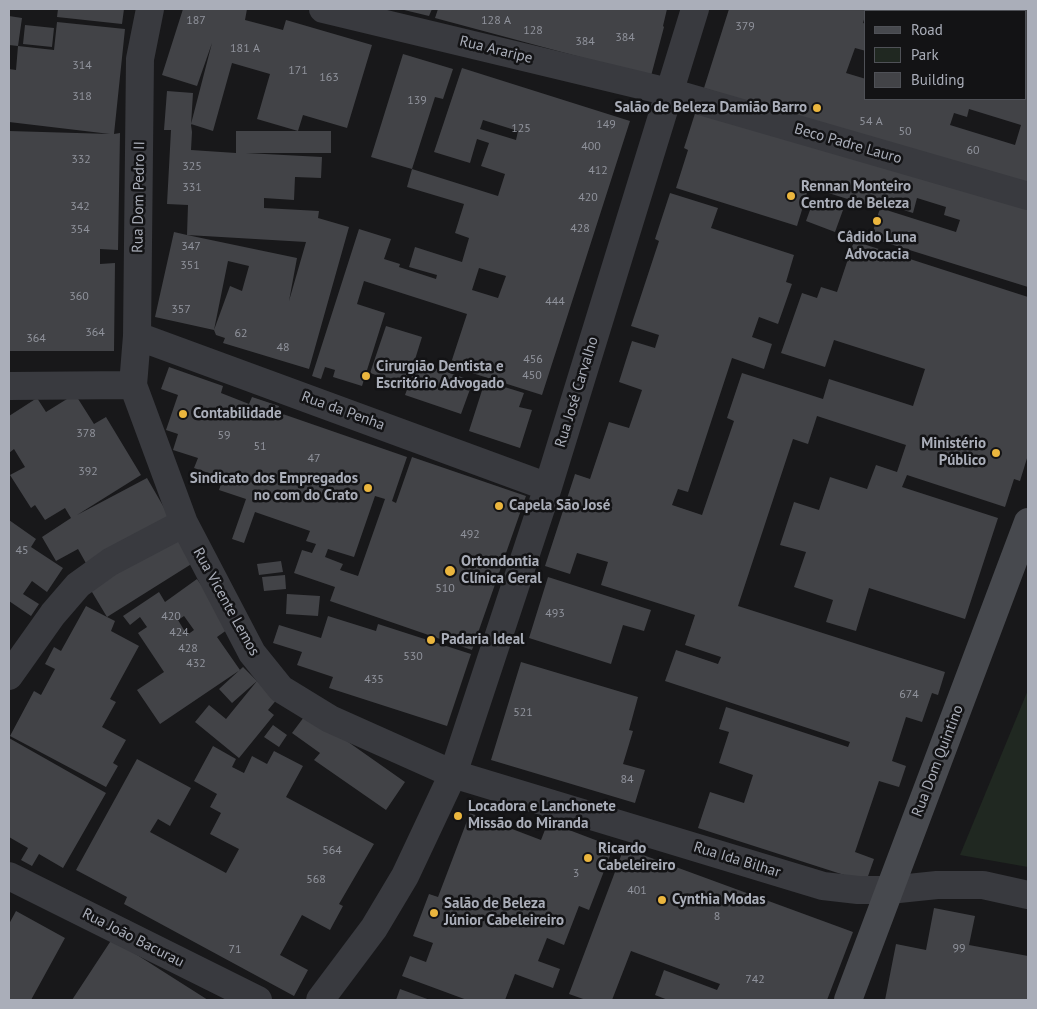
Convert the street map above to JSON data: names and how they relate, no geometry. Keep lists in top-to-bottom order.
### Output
{
  "streets": {
    "main road": ["Rua Dom Quintino"],
    "street": [
      "Rua Araripe",
      "Beco Padre Lauro",
      "Rua Dom Pedro II",
      "Rua José Carvalho",
      "Rua da Penha",
      "Rua Vicente Lemos",
      "Rua Ida Bilhar",
      "Rua João Bacurau"
    ]
  },
  "crossings": [
    ["Rua Araripe", "Beco Padre Lauro"],
    ["Rua Araripe", "Rua José Carvalho"],
    ["Beco Padre Lauro", "Rua José Carvalho"],
    ["Rua Dom Pedro II", "Rua da Penha"],
    ["Rua Dom Pedro II", "Rua Vicente Lemos"],
    ["Rua José Carvalho", "Rua da Penha"],
    ["Rua José Carvalho", "Rua Vicente Lemos"],
    ["Rua José Carvalho", "Rua Ida Bilhar"],
    ["Rua Vicente Lemos", "Rua Ida Bilhar"],
    ["Rua Dom Quintino", "Rua Ida Bilhar"]
  ],
  "places": [
    "Salão de Beleza Damião Barro",
    "Rennan Monteiro Centro de Beleza",
    "Câdido Luna Advocacia",
    "Cirurgião Dentista e Escritório Advogado",
    "Contabilidade",
    "Ministério Público",
    "Sindicato dos Empregados no com do Crato",
    "Capela São José",
    "Ortondontia Clínica Geral",
    "Padaria Ideal",
    "Locadora e Lanchonete Missão do Miranda",
    "Ricardo Cabeleireiro",
    "Cynthia Modas",
    "Salão de Beleza Júnior Cabeleireiro"
  ],
  "house_numbers": [
    "187",
    "128 A",
    "379",
    "128",
    "384",
    "384",
    "181 A",
    "314",
    "171",
    "163",
    "318",
    "139",
    "54 A",
    "149",
    "125",
    "50",
    "400",
    "60",
    "332",
    "325",
    "412",
    "331",
    "420",
    "342",
    "428",
    "354",
    "347",
    "351",
    "360",
    "444",
    "357",
    "364",
    "62",
    "364",
    "48",
    "456",
    "450",
    "378",
    "59",
    "51",
    "47",
    "392",
    "492",
    "45",
    "510",
    "493",
    "420",
    "424",
    "428",
    "530",
    "432",
    "435",
    "674",
    "521",
    "84",
    "564",
    "3",
    "568",
    "401",
    "8",
    "99",
    "71",
    "742"
  ],
  "legend": ["Road", "Park", "Building"]
}
